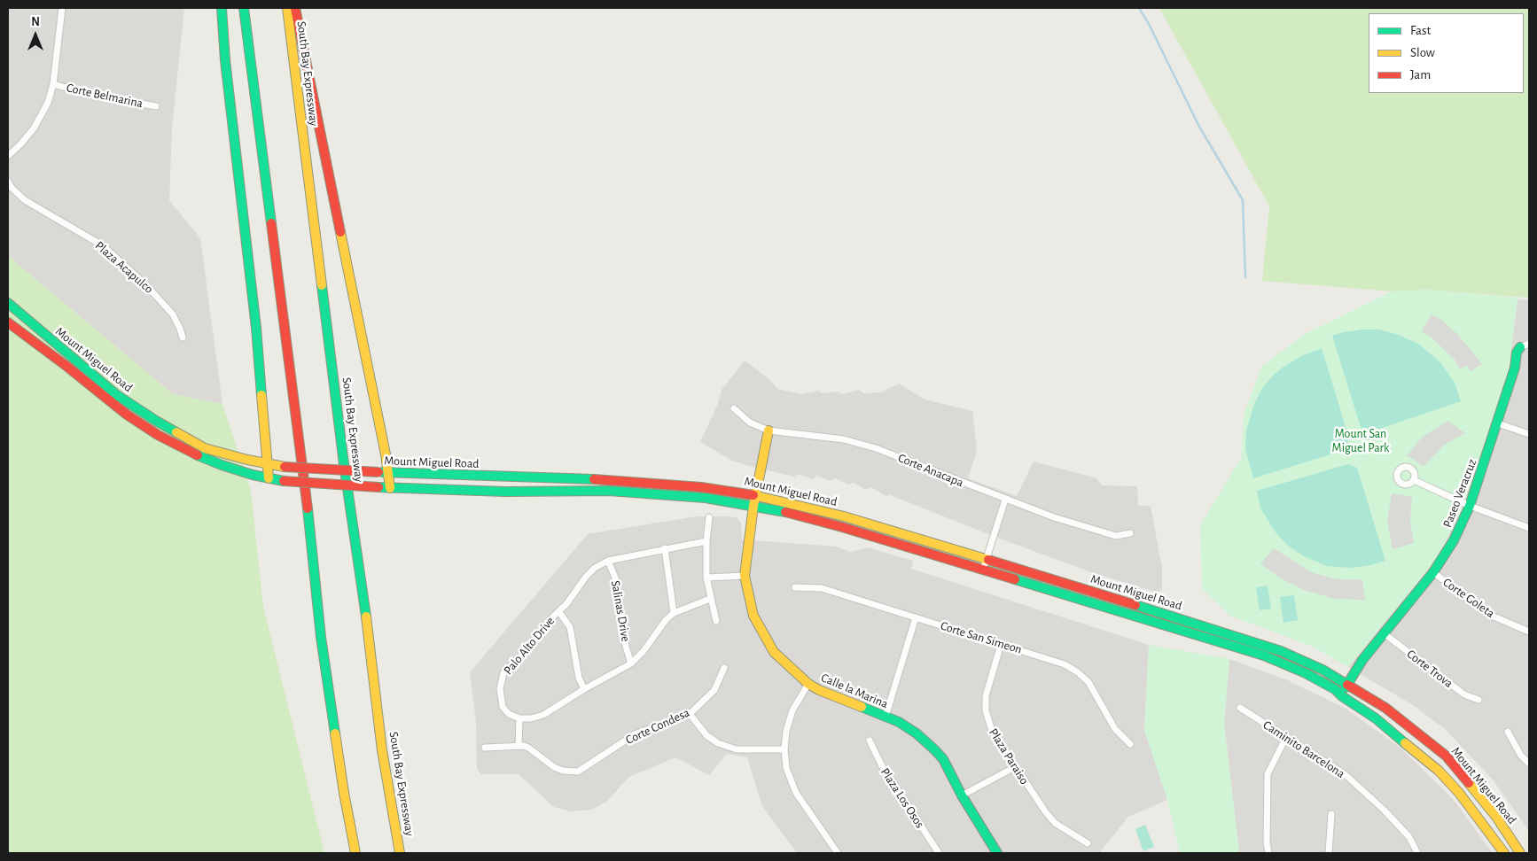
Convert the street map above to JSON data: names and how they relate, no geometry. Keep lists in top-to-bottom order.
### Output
{
  "streets": {
    "main road": [
      "South Bay Expressway",
      "Mount Miguel Road",
      "Paseo Veracruz",
      "Calle la Marina"
    ],
    "street": [
      "Corte Belmarina",
      "Plaza Acapulco",
      "Corte Anacapa",
      "Corte Goleta",
      "Salinas Drive",
      "Corte San Simeon",
      "Palo Alto Drive",
      "Corte Trova",
      "Corte Condesa",
      "Caminito Barcelona",
      "Plaza Paraiso",
      "Plaza Los Osos"
    ]
  },
  "crossings": [
    ["Mount Miguel Road", "Paseo Veracruz"],
    ["Mount Miguel Road", "Calle la Marina"],
    ["Corte Anacapa", "Calle la Marina"],
    ["Paseo Veracruz", "Corte Goleta"],
    ["Paseo Veracruz", "Corte Trova"],
    ["Salinas Drive", "Palo Alto Drive"],
    ["Corte San Simeon", "Plaza Paraiso"]
  ],
  "parks": ["Mount San Miguel Park"],
  "legend": ["Fast", "Slow", "Jam"],
  "north": "top"
}
